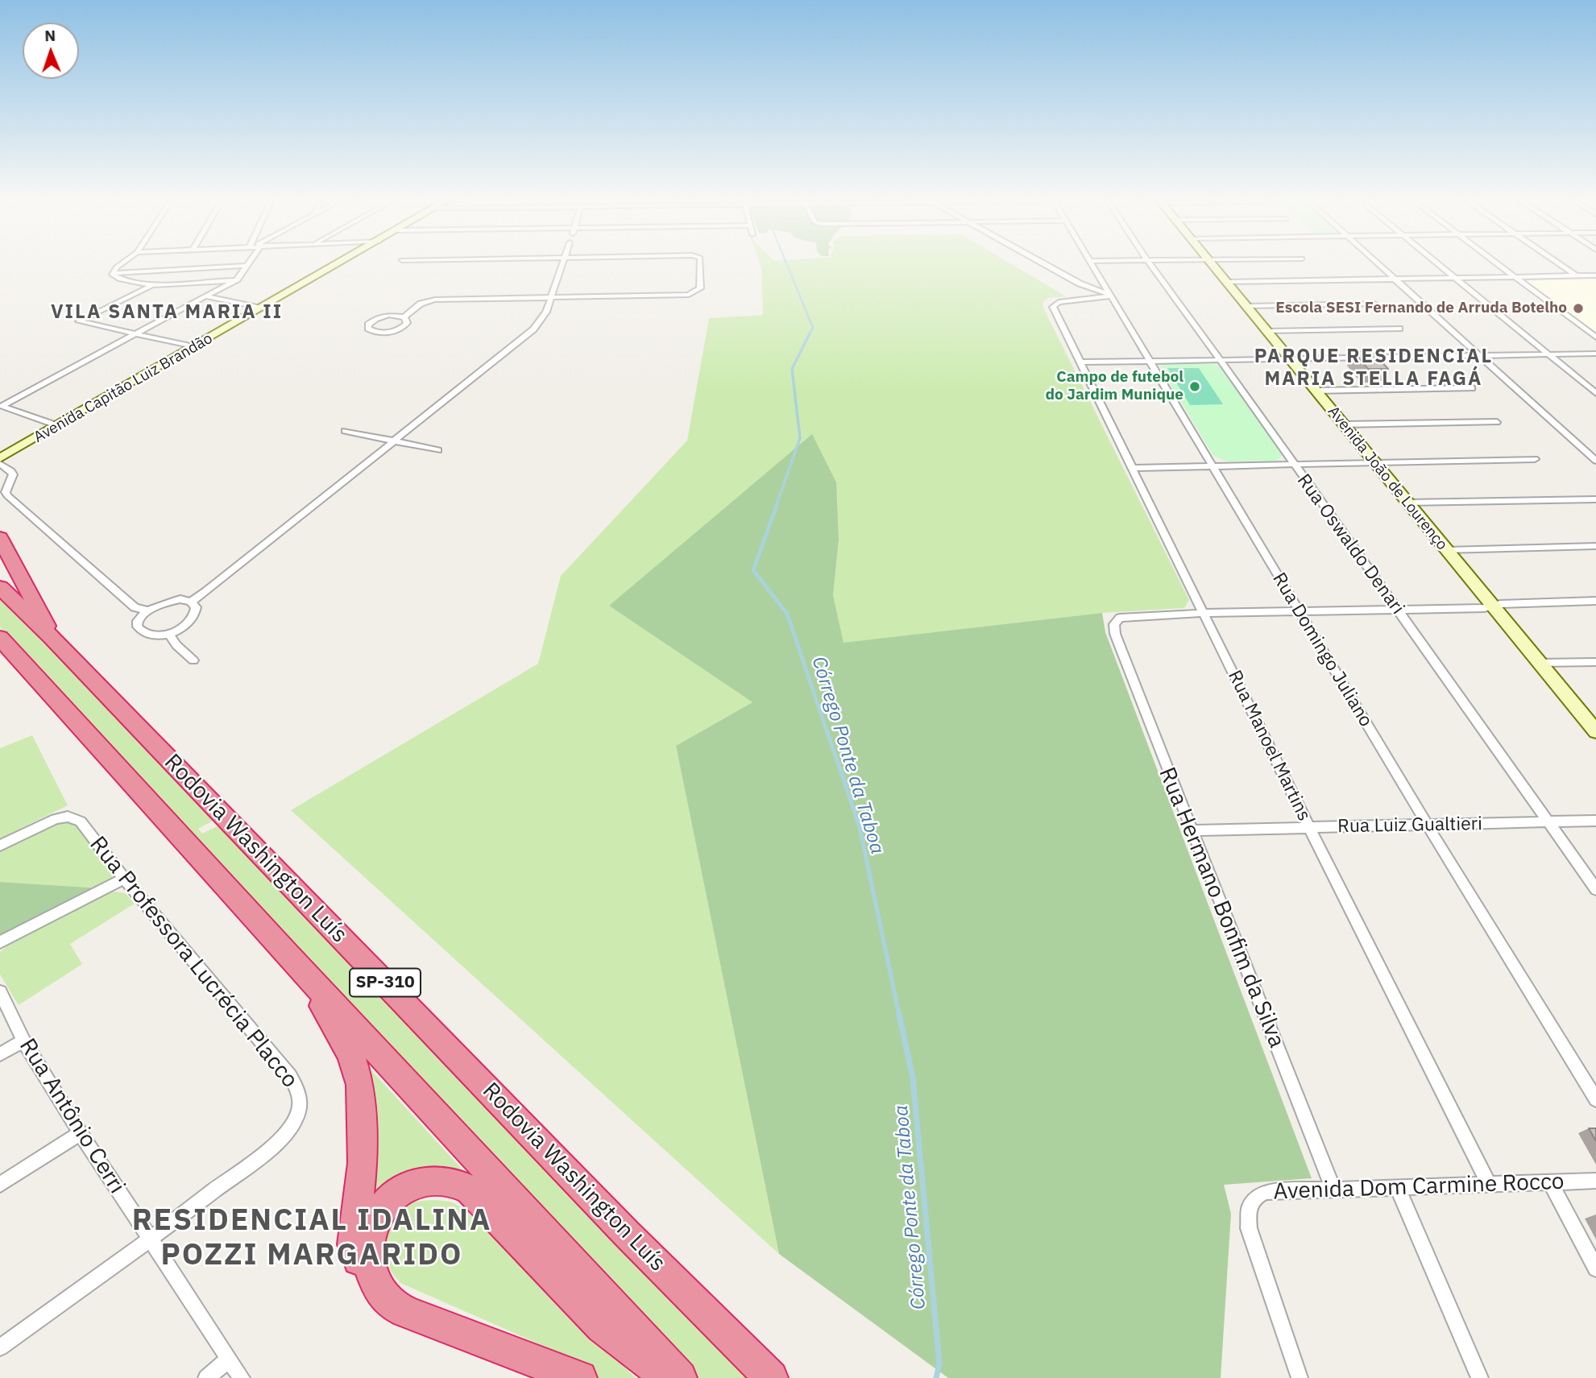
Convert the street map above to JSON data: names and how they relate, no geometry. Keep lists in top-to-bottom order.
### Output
{
  "streets": {
    "highway": ["Rodovia Washington Luís", "SP-310"],
    "street": [
      "Avenida Capitão Luiz Brandão",
      "Avenida João de Lourenço",
      "Rua Oswaldo Denari",
      "Rua Domingo Juliano",
      "Rua Manoel Martins",
      "Rua Luiz Gualtieri",
      "Rua Hermano Bonfim da Silva",
      "Rua Professora Lucrécia Placco",
      "Rua Antônio Cerri",
      "Avenida Dom Carmine Rocco"
    ]
  },
  "crossings": [
    ["Rua Oswaldo Denari", "Rua Luiz Gualtieri"],
    ["Rua Domingo Juliano", "Rua Manoel Martins"],
    ["Rua Domingo Juliano", "Rua Luiz Gualtieri"],
    ["Rua Manoel Martins", "Rua Luiz Gualtieri"],
    ["Rua Manoel Martins", "Rua Hermano Bonfim da Silva"],
    ["Rua Manoel Martins", "Avenida Dom Carmine Rocco"],
    ["Rua Luiz Gualtieri", "Rua Hermano Bonfim da Silva"],
    ["Rua Hermano Bonfim da Silva", "Avenida Dom Carmine Rocco"],
    ["Rua Professora Lucrécia Placco", "Rua Antônio Cerri"]
  ],
  "districts": ["VILA SANTA MARIA II", "PARQUE RESIDENCIAL MARIA STELLA FAGÁ", "RESIDENCIAL IDALINA POZZI MARGARIDO"],
  "water": ["Córrego Ponte da Taboa"],
  "places": ["Escola SESI Fernando de Arruda Botelho", "Campo de futebol do Jardim Munique"],
  "north": "top"
}
